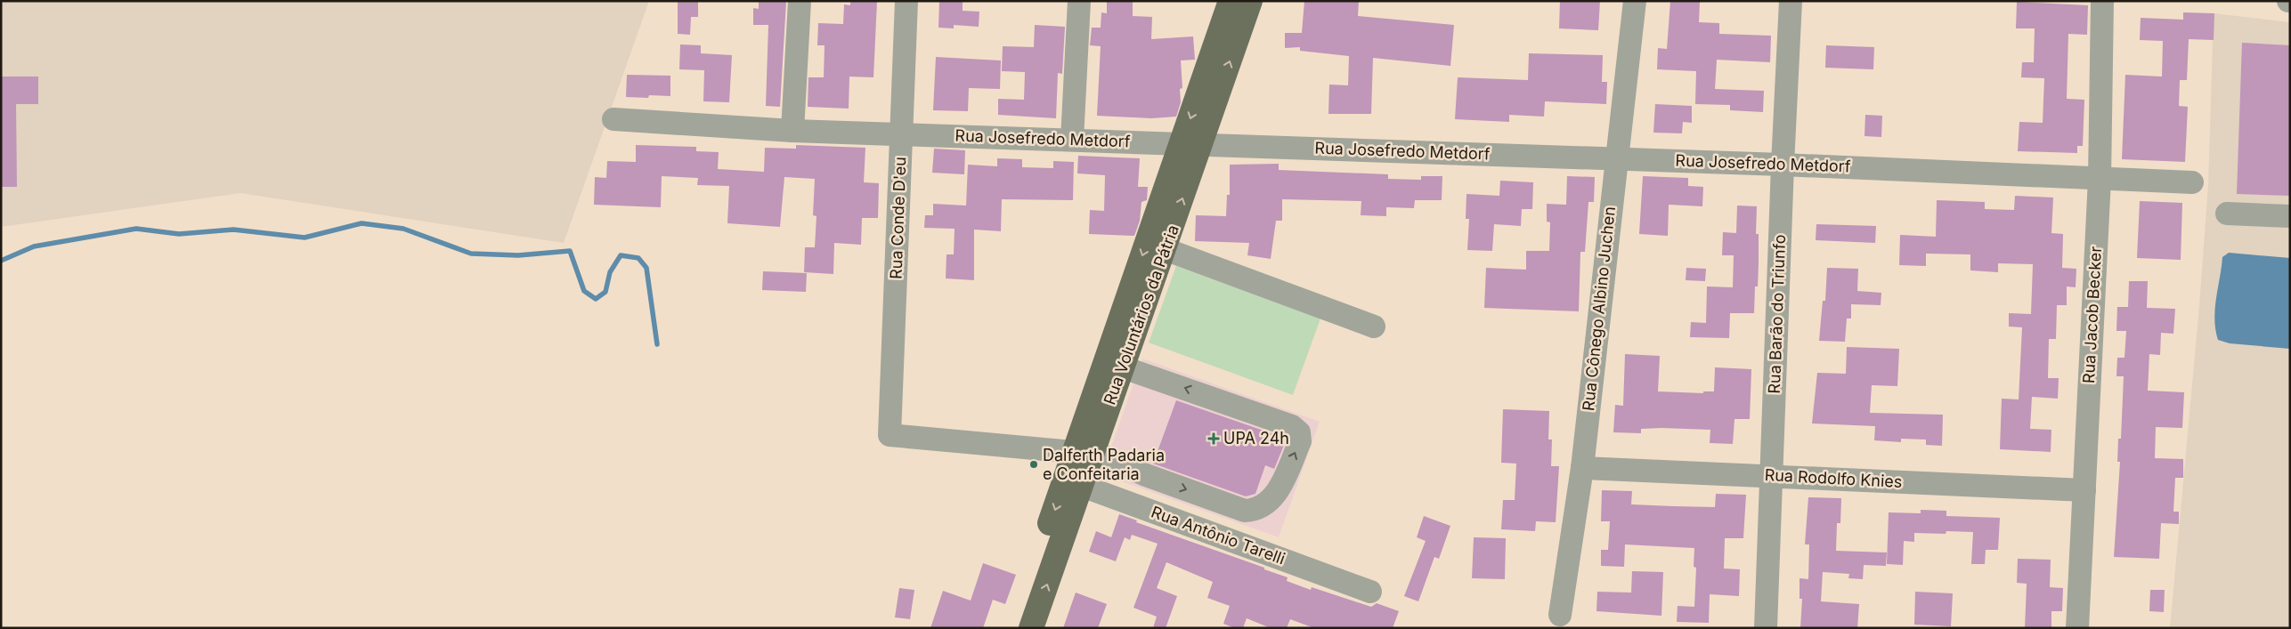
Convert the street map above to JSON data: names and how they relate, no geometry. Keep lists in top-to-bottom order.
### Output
{
  "streets": {
    "main road": ["Rua Voluntários da Pátria"],
    "street": [
      "Rua Josefredo Metdorf",
      "Rua Conde D'eu",
      "Rua Cônego Albino Juchen",
      "Rua Barão do Triunfo",
      "Rua Jacob Becker",
      "Rua Rodolfo Knies",
      "Rua Antônio Tarelli"
    ]
  },
  "crossings": [
    ["Rua Josefredo Metdorf", "Rua Conde D'eu"],
    ["Rua Josefredo Metdorf", "Rua Cônego Albino Juchen"],
    ["Rua Josefredo Metdorf", "Rua Barão do Triunfo"],
    ["Rua Josefredo Metdorf", "Rua Voluntários da Pátria"],
    ["Rua Josefredo Metdorf", "Rua Jacob Becker"],
    ["Rua Conde D'eu", "Rua Voluntários da Pátria"],
    ["Rua Cônego Albino Juchen", "Rua Rodolfo Knies"],
    ["Rua Barão do Triunfo", "Rua Rodolfo Knies"],
    ["Rua Voluntários da Pátria", "Rua Antônio Tarelli"],
    ["Rua Jacob Becker", "Rua Rodolfo Knies"]
  ],
  "places": {
    "health": ["UPA 24h"],
    "other": ["Dalferth Padaria e Confeitaria"]
  }
}
